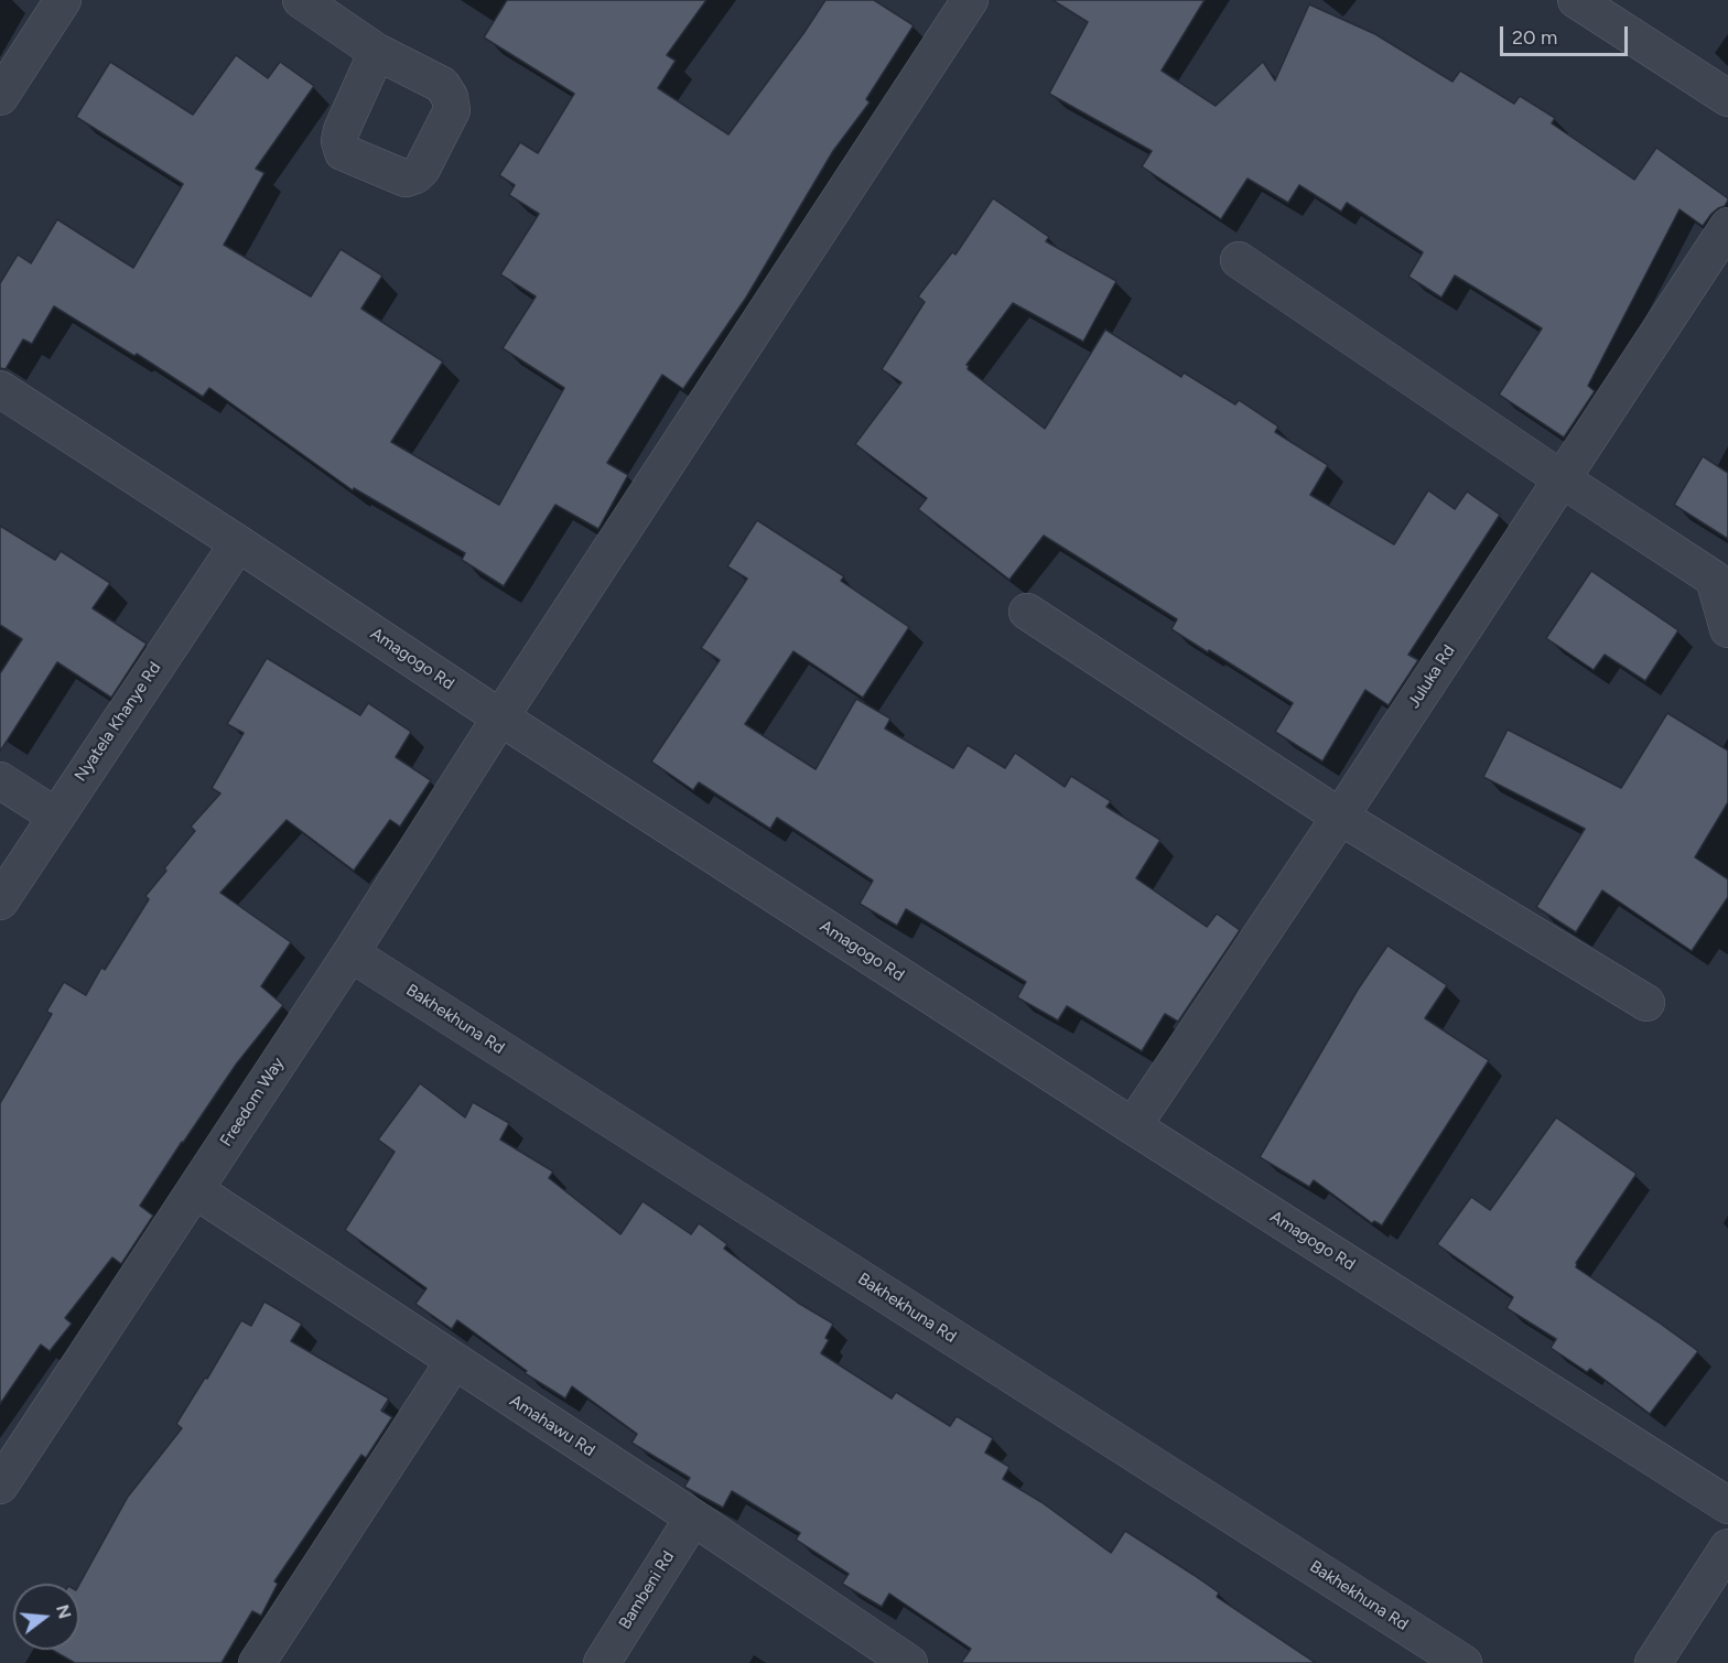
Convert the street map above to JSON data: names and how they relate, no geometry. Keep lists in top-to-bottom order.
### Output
{
  "streets": {
    "street": [
      "Amagogo Rd",
      "Juluka Rd",
      "Nyatela Khanye Rd",
      "Bakhekhuna Rd",
      "Freedom Way",
      "Amahawu Rd",
      "Bambeni Rd"
    ]
  },
  "crossings": [
    ["Amagogo Rd", "Juluka Rd"],
    ["Amagogo Rd", "Nyatela Khanye Rd"],
    ["Amagogo Rd", "Freedom Way"],
    ["Bakhekhuna Rd", "Freedom Way"],
    ["Freedom Way", "Amahawu Rd"],
    ["Amahawu Rd", "Bambeni Rd"]
  ],
  "scale_bar": "20 m",
  "north": "right"
}
